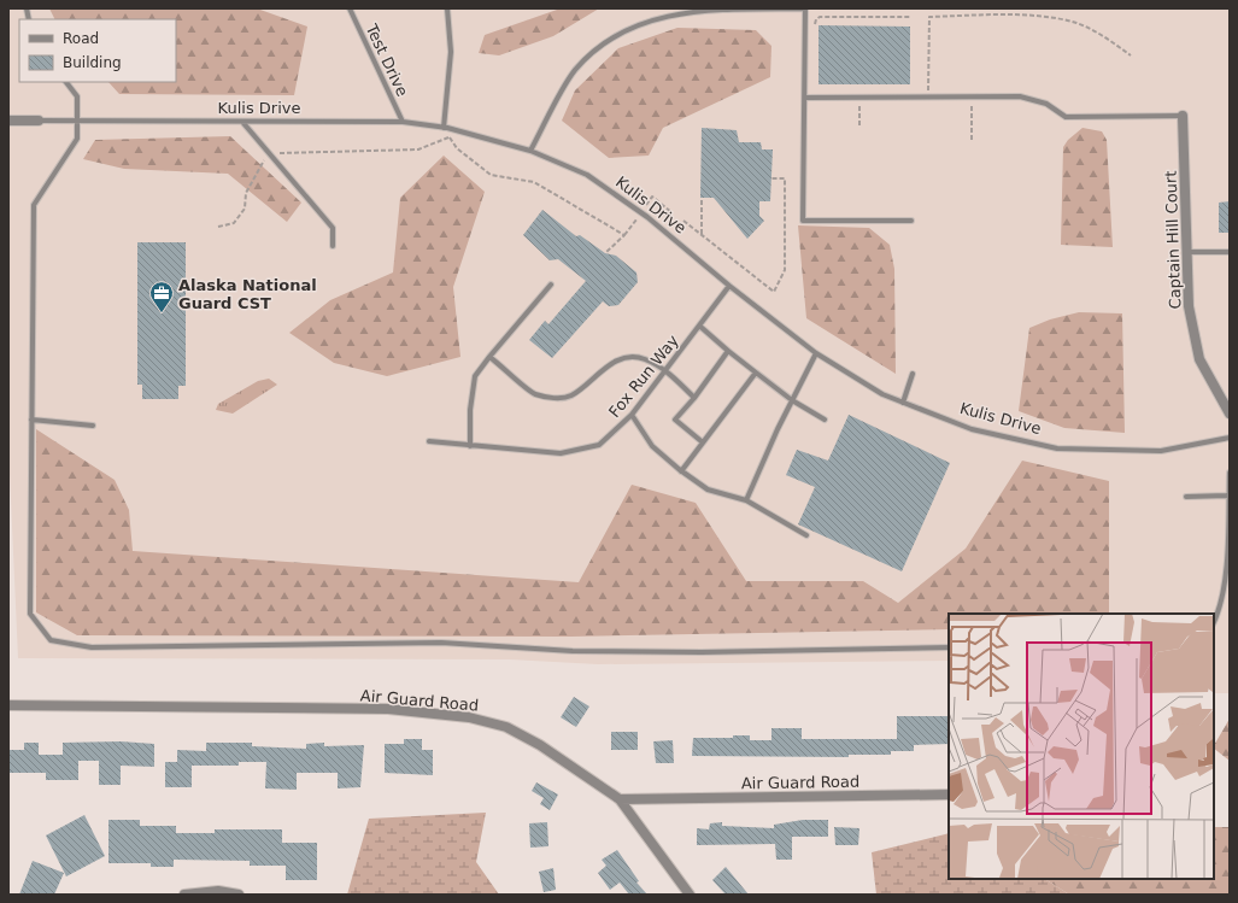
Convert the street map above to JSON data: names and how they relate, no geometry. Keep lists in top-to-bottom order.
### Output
{
  "streets": {
    "street": ["Kulis Drive", "Captain Hill Court", "Air Guard Road"],
    "lane": ["Test Drive", "Fox Run Way"]
  },
  "crossings": [
    ["Test Drive", "Kulis Drive"],
    ["Kulis Drive", "Fox Run Way"]
  ],
  "places": {
    "office": ["Alaska National Guard CST"]
  },
  "legend": ["Road", "Building"]
}
